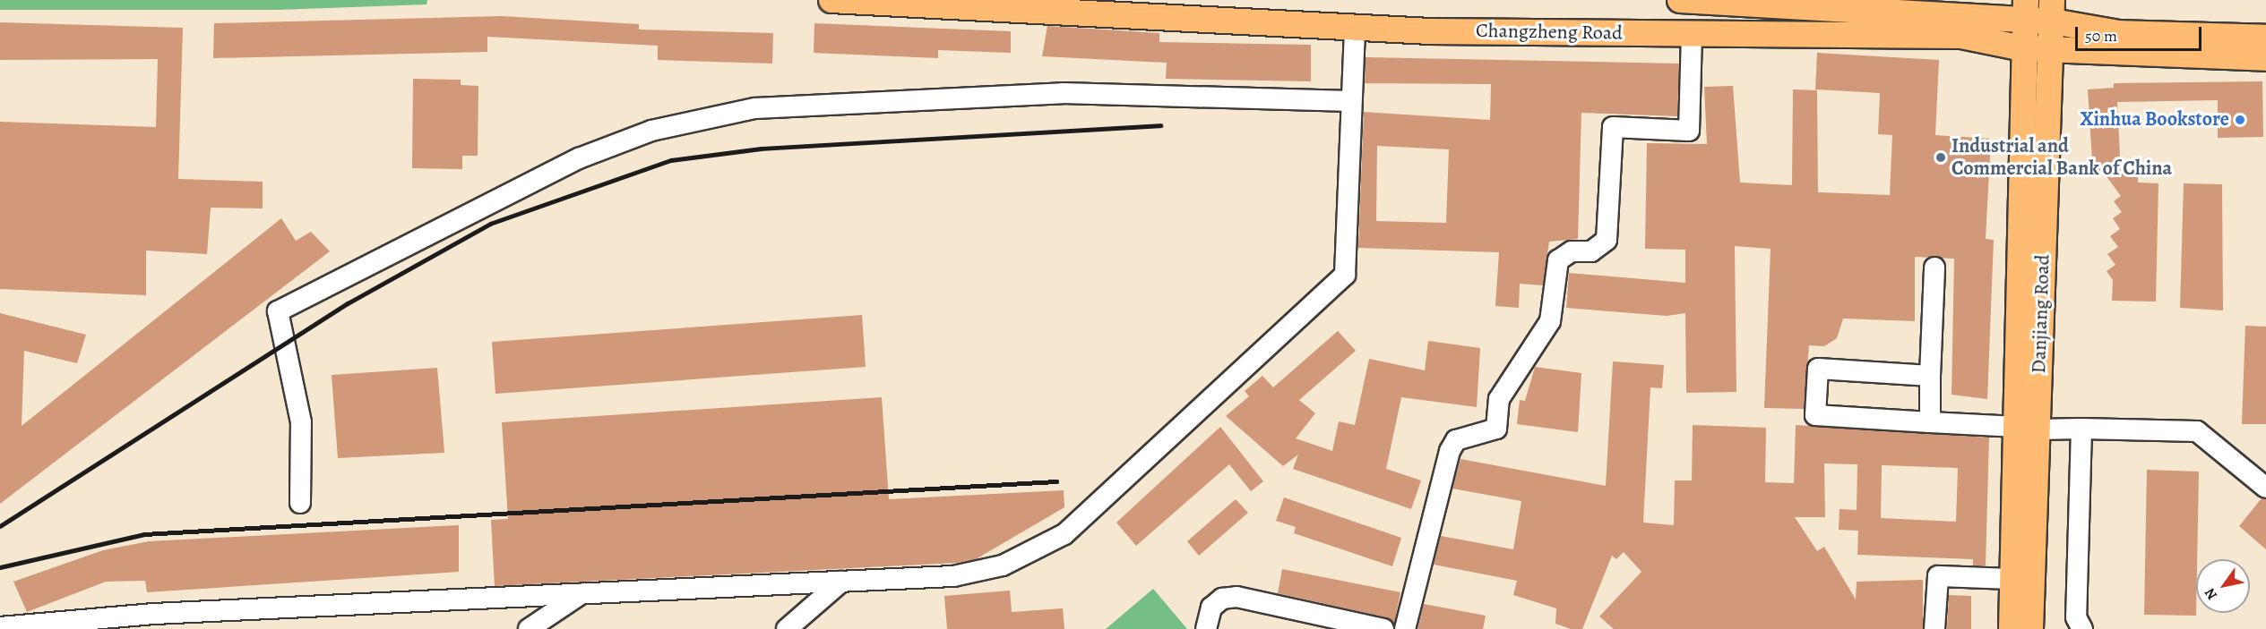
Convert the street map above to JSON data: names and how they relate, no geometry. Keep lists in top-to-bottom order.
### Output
{
  "streets": {
    "main road": ["Changzheng Road", "Danjiang Road"]
  },
  "crossings": [
    ["Changzheng Road", "Danjiang Road"]
  ],
  "places": ["Xinhua Bookstore", "Industrial and Commercial Bank of China"],
  "scale_bar": "50 m",
  "north": "bottom left"
}
